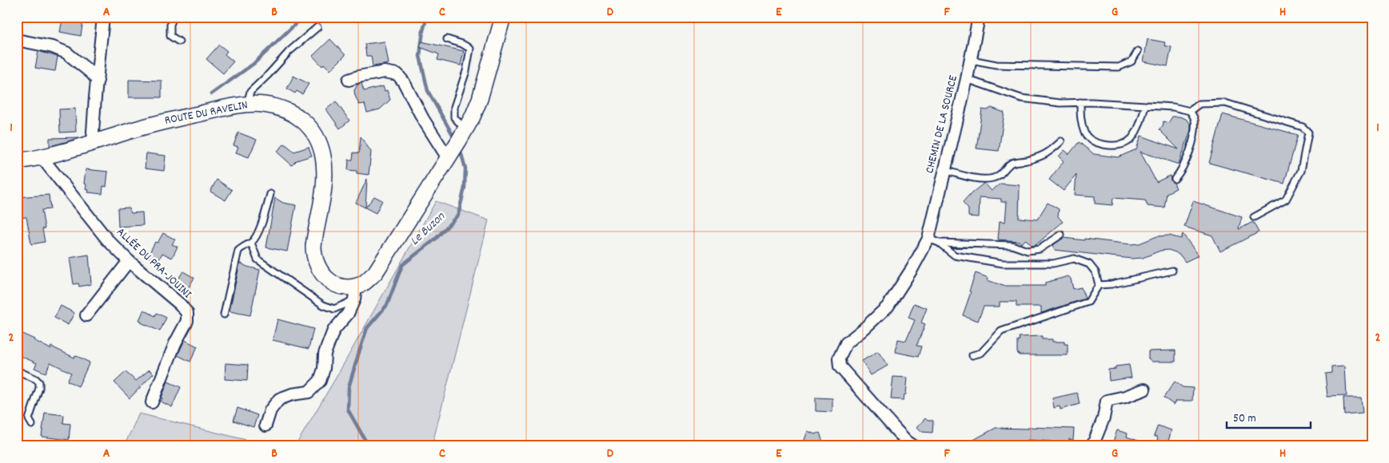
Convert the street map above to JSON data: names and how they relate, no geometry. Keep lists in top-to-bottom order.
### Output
{
  "streets": {
    "main road": ["ROUTE DU RAVELIN"],
    "street": ["CHEMIN DE LA SOURCE", "ALLÉE DU PRA-JOUINI"]
  },
  "crossings": [
    ["ROUTE DU RAVELIN", "ALLÉE DU PRA-JOUINI"]
  ],
  "water": ["Le Buzon"],
  "scale_bar": "50 m",
  "grid": {
    "columns": [
      "A",
      "B",
      "C",
      "D",
      "E",
      "F",
      "G",
      "H"
    ],
    "rows": ["1", "2"]
  }
}
